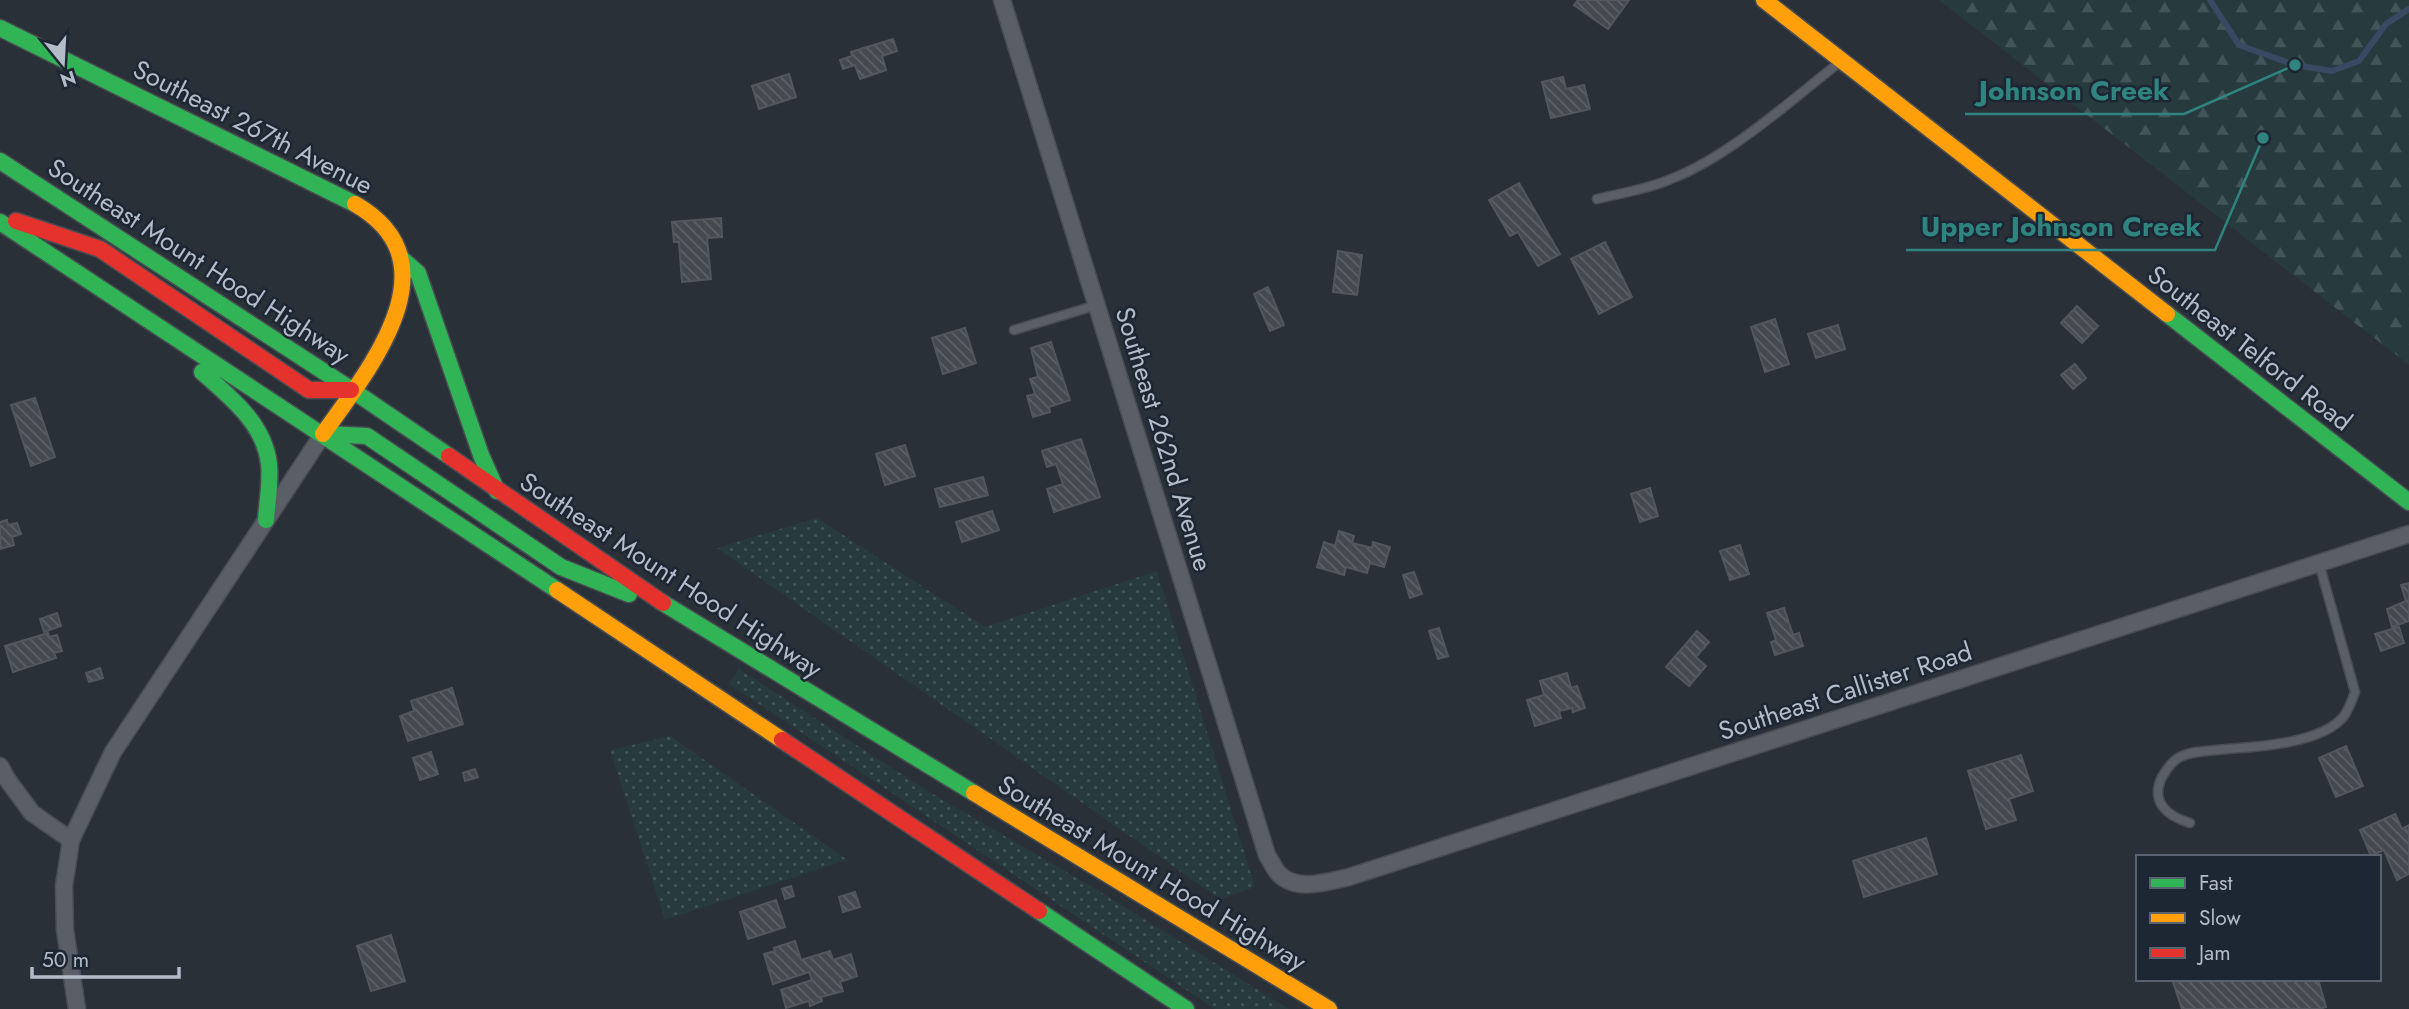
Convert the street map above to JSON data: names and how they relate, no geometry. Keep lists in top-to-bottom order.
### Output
{
  "streets": {
    "main road": ["Southeast 267th Avenue", "Southeast Mount Hood Highway", "Southeast Telford Road"],
    "street": ["Southeast 262nd Avenue", "Southeast Callister Road"]
  },
  "crossings": [
    ["Southeast 267th Avenue", "Southeast Mount Hood Highway"],
    ["Southeast 262nd Avenue", "Southeast Callister Road"]
  ],
  "places": ["Johnson Creek", "Upper Johnson Creek"],
  "legend": ["Fast", "Slow", "Jam"],
  "scale_bar": "50 m",
  "north": "bottom"
}
